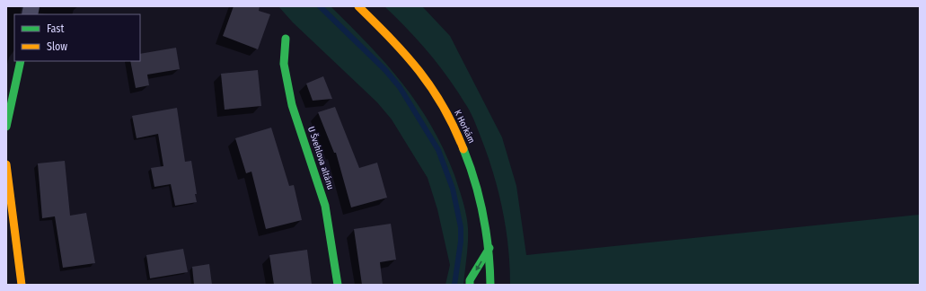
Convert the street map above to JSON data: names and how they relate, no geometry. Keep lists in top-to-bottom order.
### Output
{
  "streets": {
    "street": ["K Horkám", "U Švehlova altánu"]
  },
  "legend": ["Fast", "Slow"]
}
